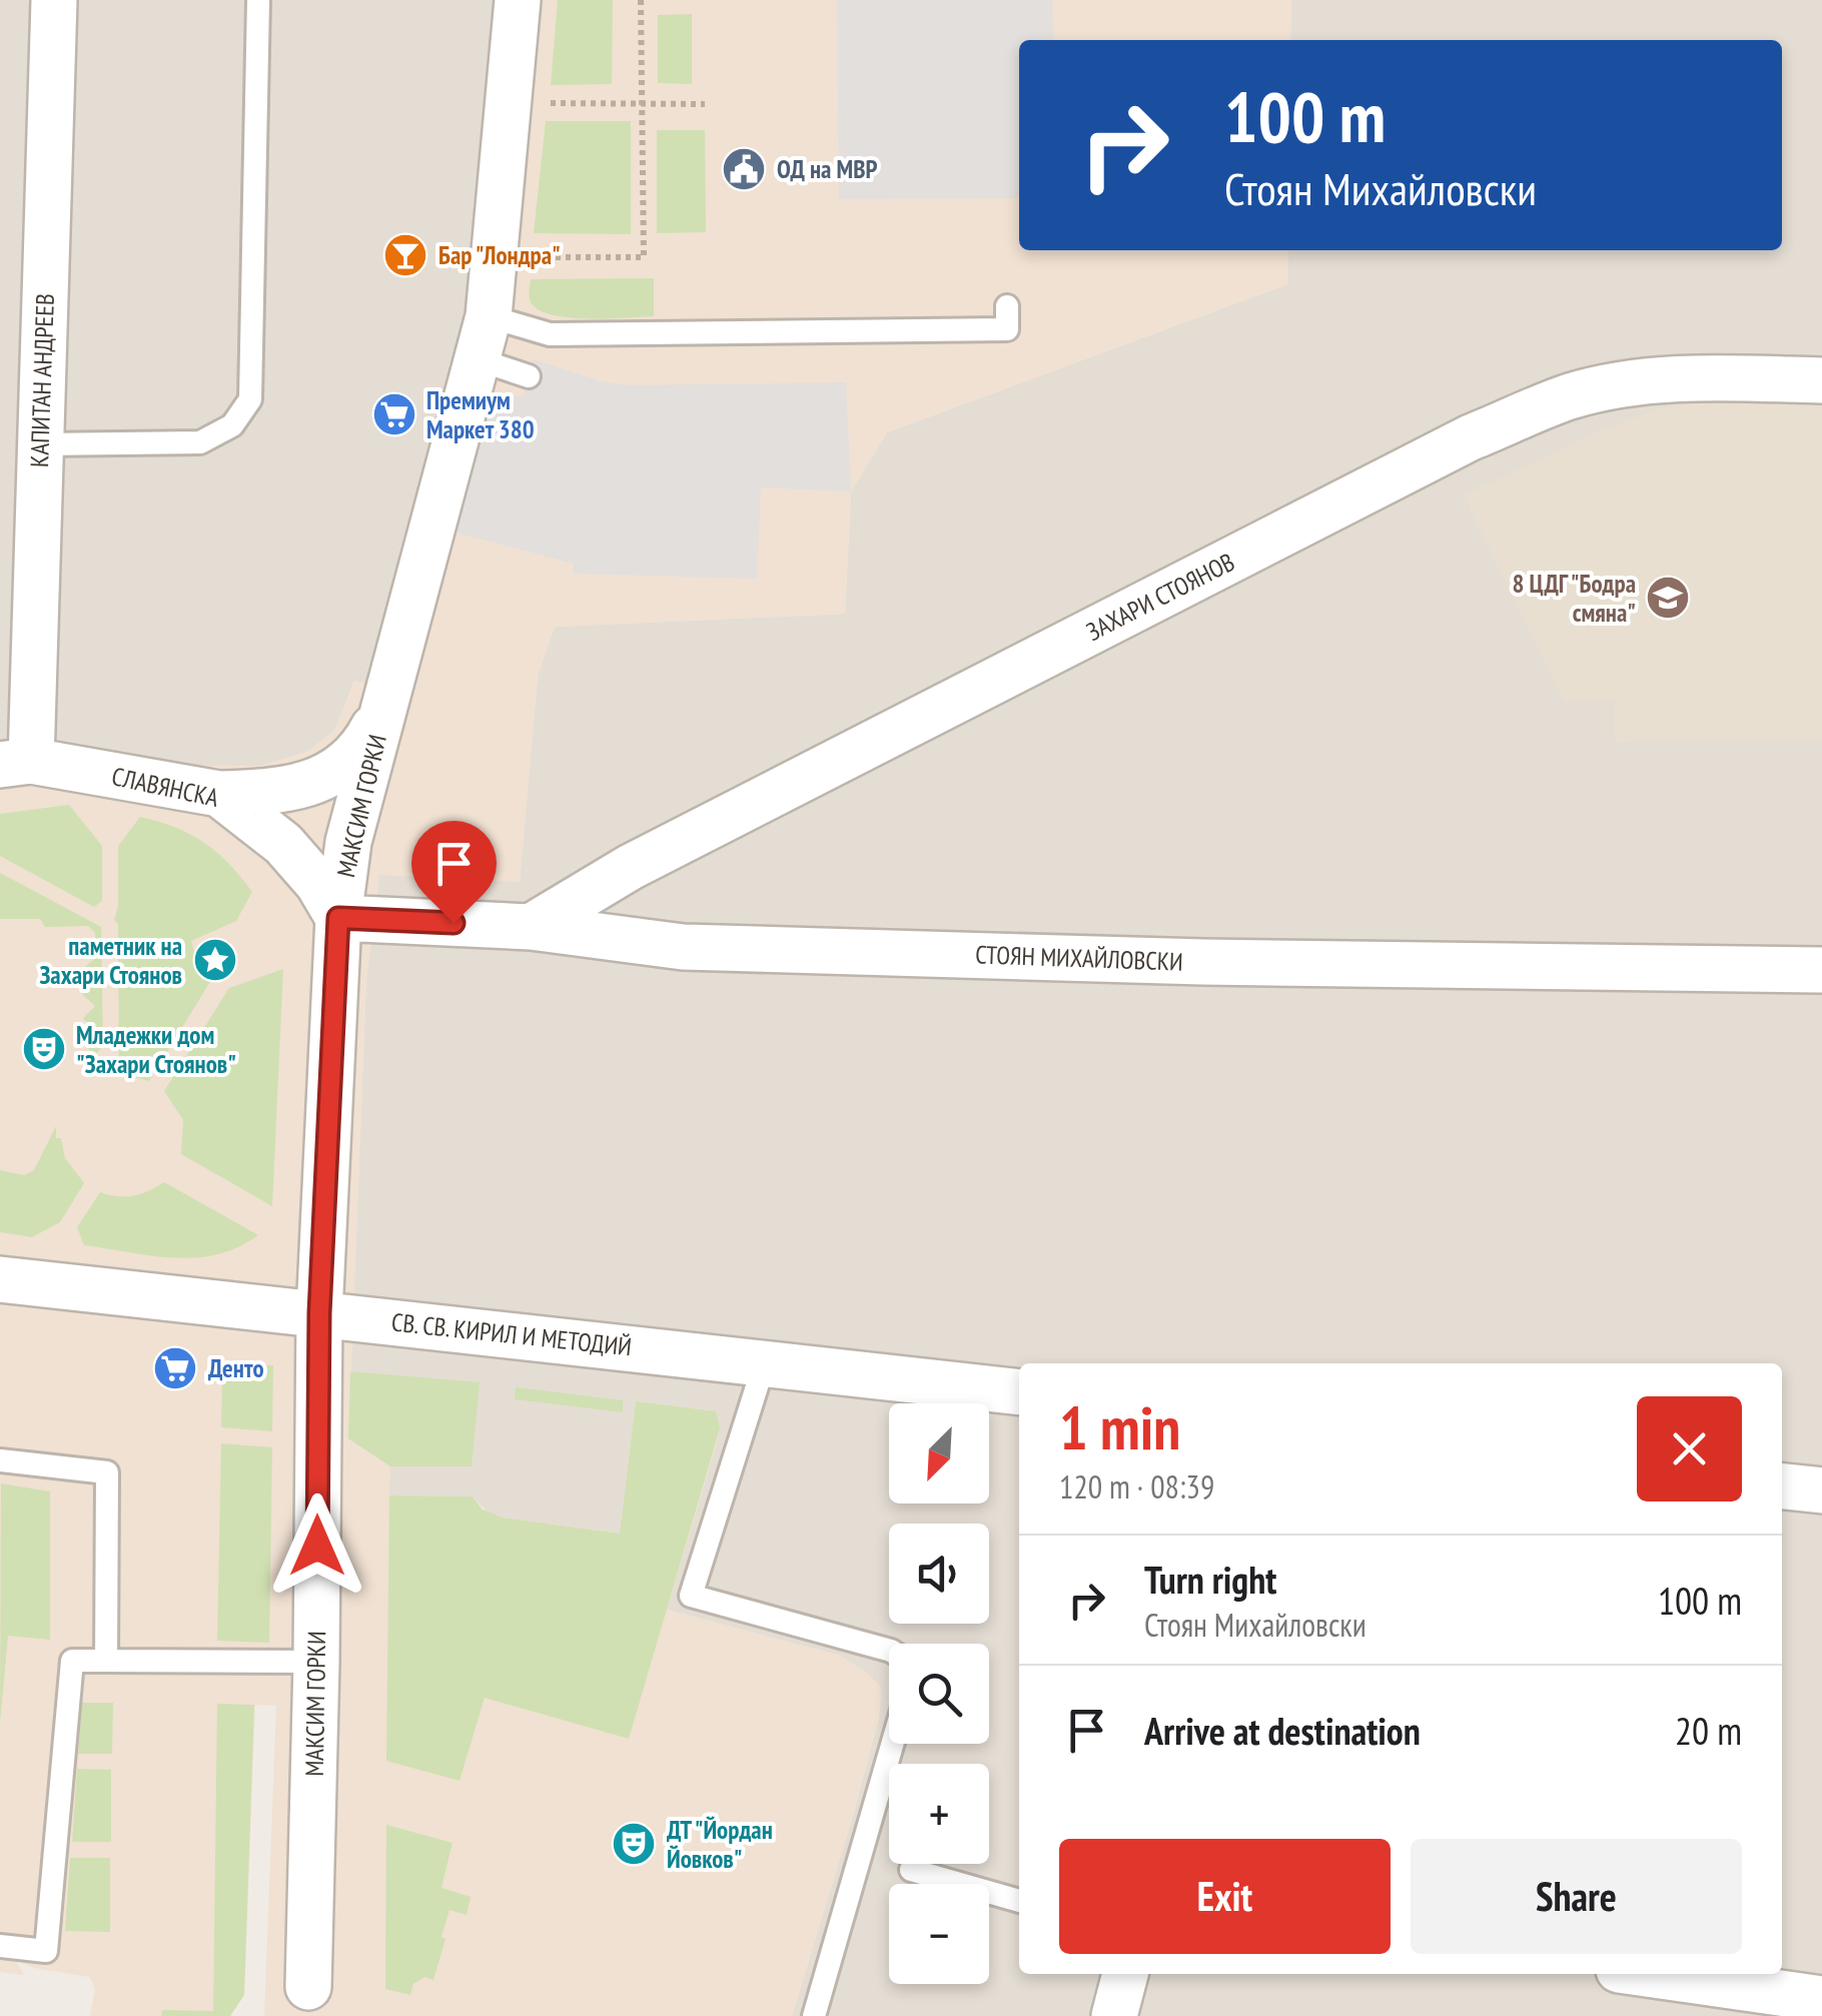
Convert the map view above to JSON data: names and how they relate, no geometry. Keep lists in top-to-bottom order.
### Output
{
  "streets": {
    "street": [
      "КАПИТАН АНДРЕЕВ",
      "ЗАХАРИ СТОЯНОВ",
      "СЛАВЯНСКА",
      "МАКСИМ ГОРКИ",
      "СТОЯН МИХАЙЛОВСКИ",
      "СВ. СВ. КИРИЛ И МЕТОДИЙ"
    ]
  },
  "crossings": [
    ["КАПИТАН АНДРЕЕВ", "СЛАВЯНСКА"],
    ["ЗАХАРИ СТОЯНОВ", "СТОЯН МИХАЙЛОВСКИ"],
    ["СЛАВЯНСКА", "МАКСИМ ГОРКИ"],
    ["СЛАВЯНСКА", "СТОЯН МИХАЙЛОВСКИ"],
    ["МАКСИМ ГОРКИ", "СТОЯН МИХАЙЛОВСКИ"],
    ["МАКСИМ ГОРКИ", "СВ. СВ. КИРИЛ И МЕТОДИЙ"]
  ],
  "places": {
    "public building": ["ОД на МВР"],
    "bar": ["Бар \"Лондра\""],
    "supermarket": ["Премиум Маркет 380", "Денто"],
    "school or university": ["8 ЦДГ \"Бодра смяна\""],
    "place": ["паметник на Захари Стоянов"],
    "theatre": ["Младежки дом \"Захари Стоянов\"", "ДТ \"Йордан Йовков\""]
  },
  "north": "bottom left",
  "page": {
    "turn": ["100 m", "Стоян Михайловски"],
    "heading": ["1 min", "120 m · 08:39"],
    "map_buttons": ["+", "−"],
    "list": [
      {
        "name": "Turn right",
        "note": "Стоян Михайловски",
        "value": "100 m"
      },
      {
        "name": "Arrive at destination",
        "value": "20 m"
      }
    ],
    "buttons": ["Exit", "Share"]
  }
}
